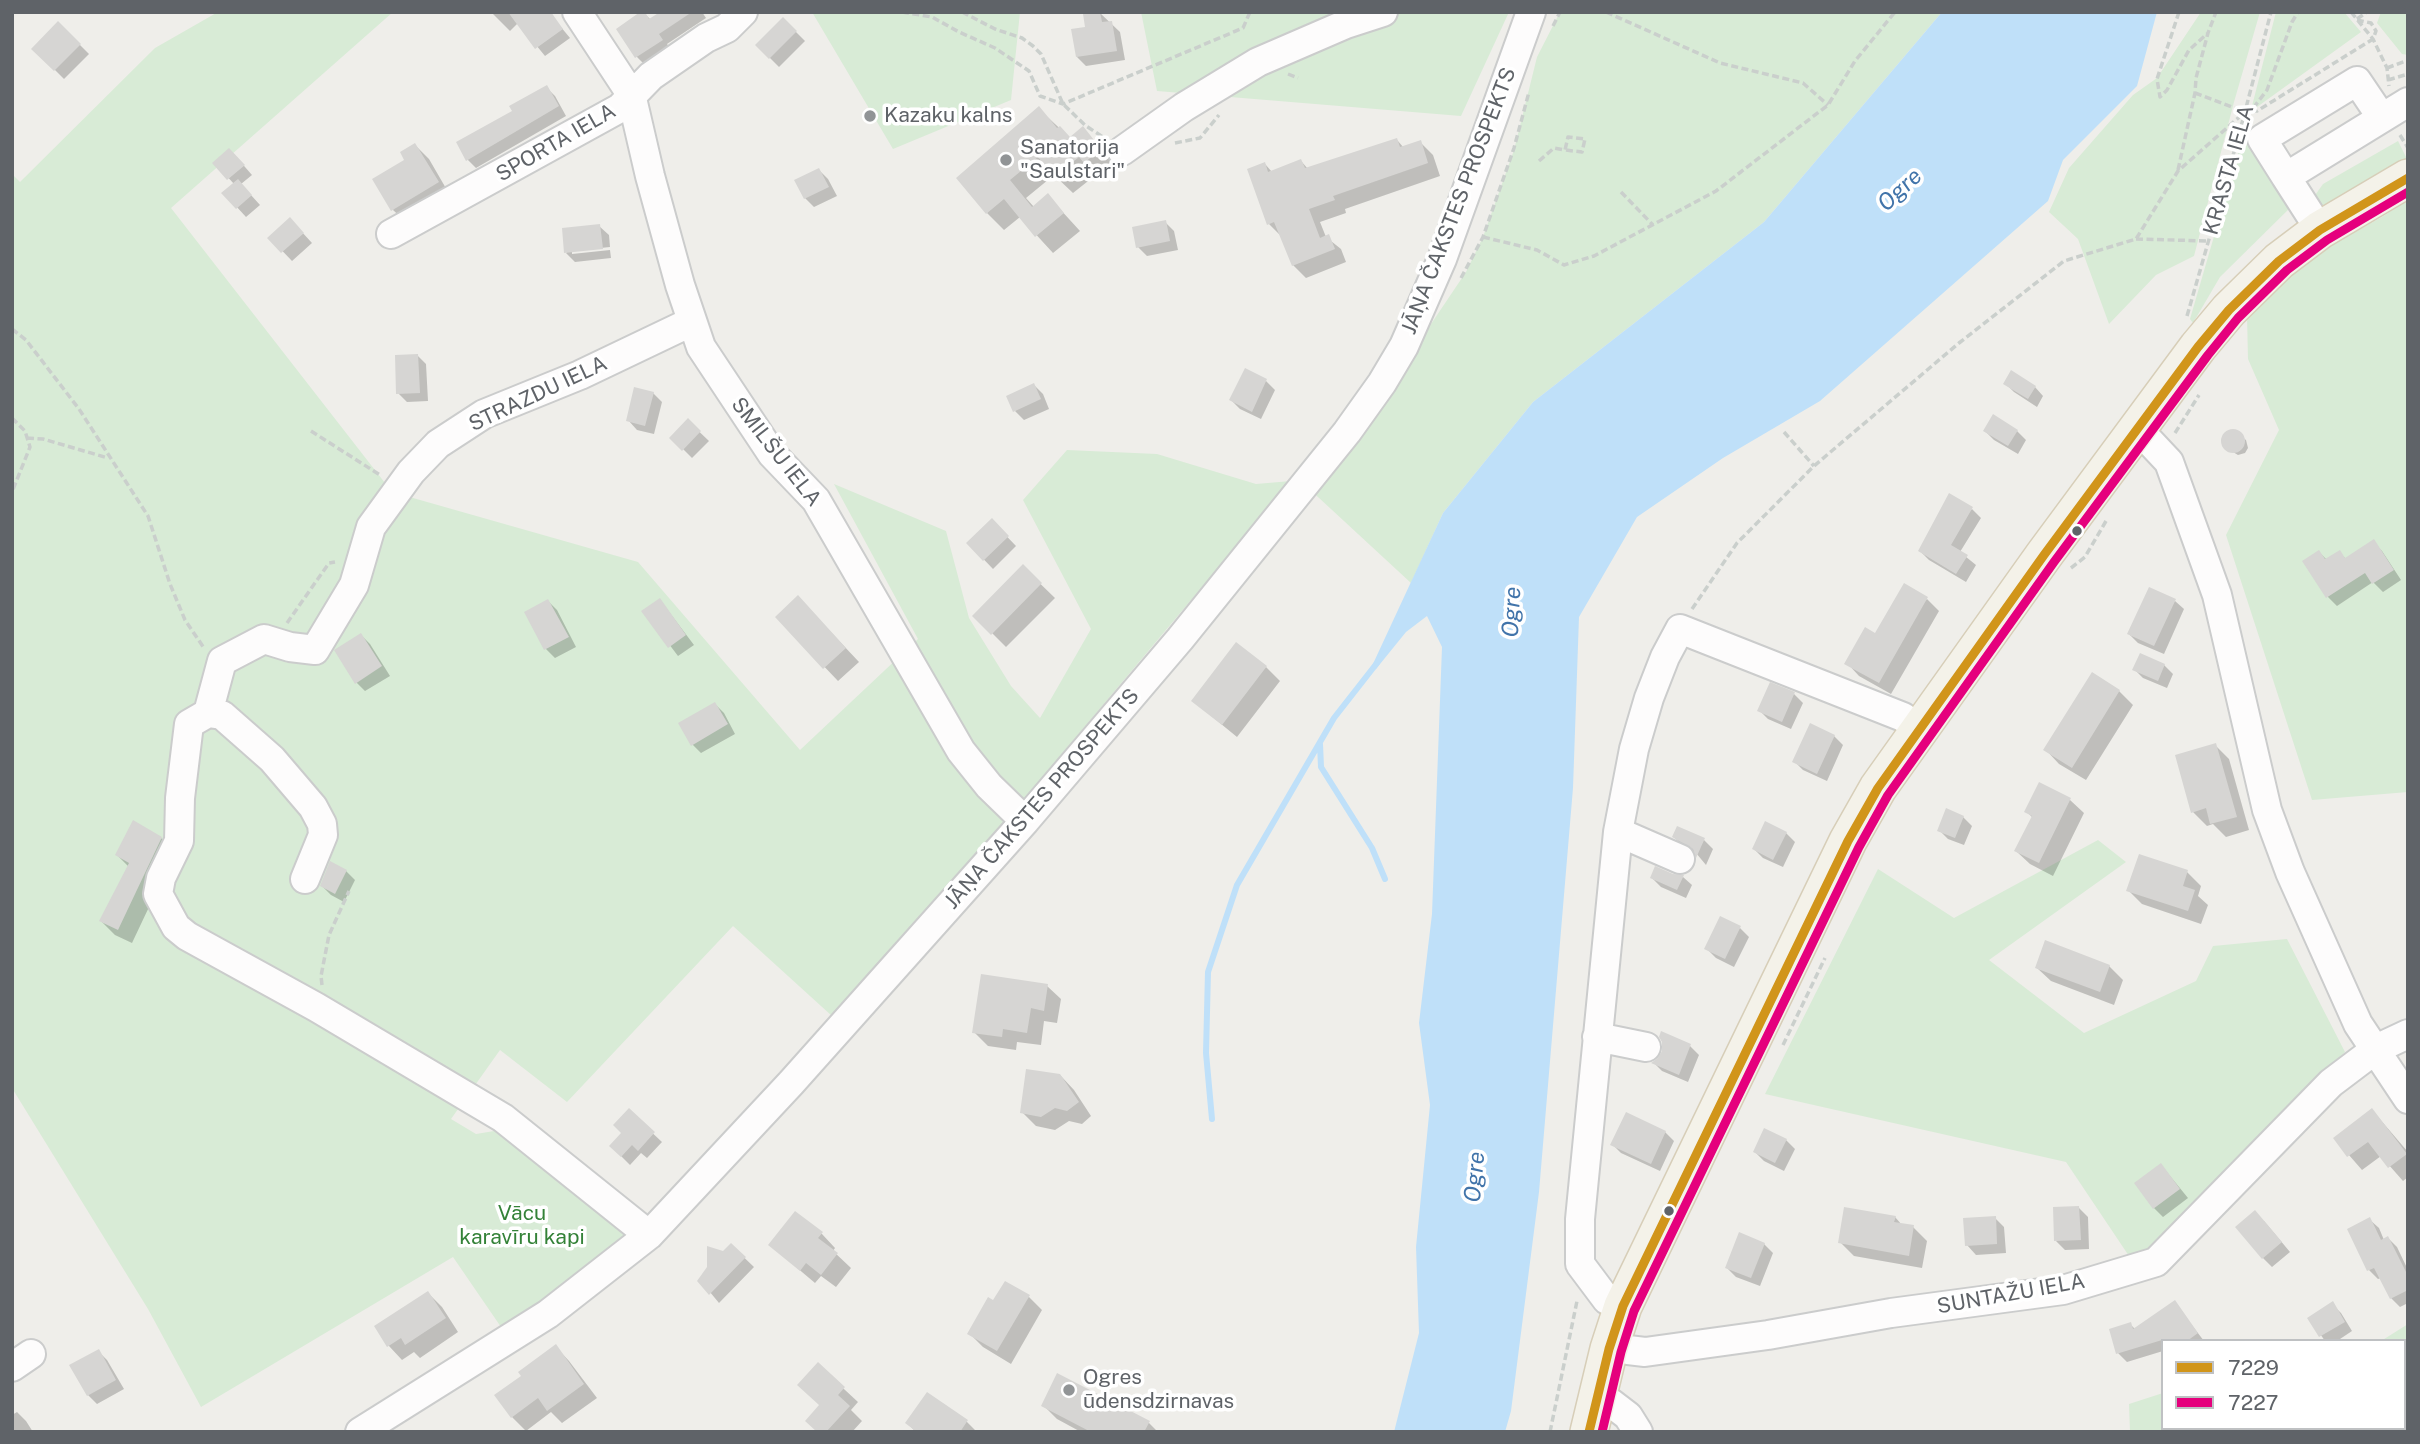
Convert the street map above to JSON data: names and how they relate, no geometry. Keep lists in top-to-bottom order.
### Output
{
  "streets": {
    "street": [
      "SPORTA IELA",
      "JĀŅA ČAKSTES PROSPEKTS",
      "STRAZDU IELA",
      "SMILŠU IELA",
      "SUNTAŽU IELA"
    ],
    "path": ["KRASTA IELA"]
  },
  "crossings": [
    ["SPORTA IELA", "SMILŠU IELA"],
    ["JĀŅA ČAKSTES PROSPEKTS", "SMILŠU IELA"],
    ["STRAZDU IELA", "SMILŠU IELA"]
  ],
  "water": ["Ogre"],
  "parks": ["Vācu karavīru kapi"],
  "places": ["Kazaku kalns", "Sanatorija \"Saulstari\"", "Ogres ūdensdzirnavas"],
  "lines": ["transit line 7229", "transit line 7227"],
  "legend": ["7229", "7227"]
}
